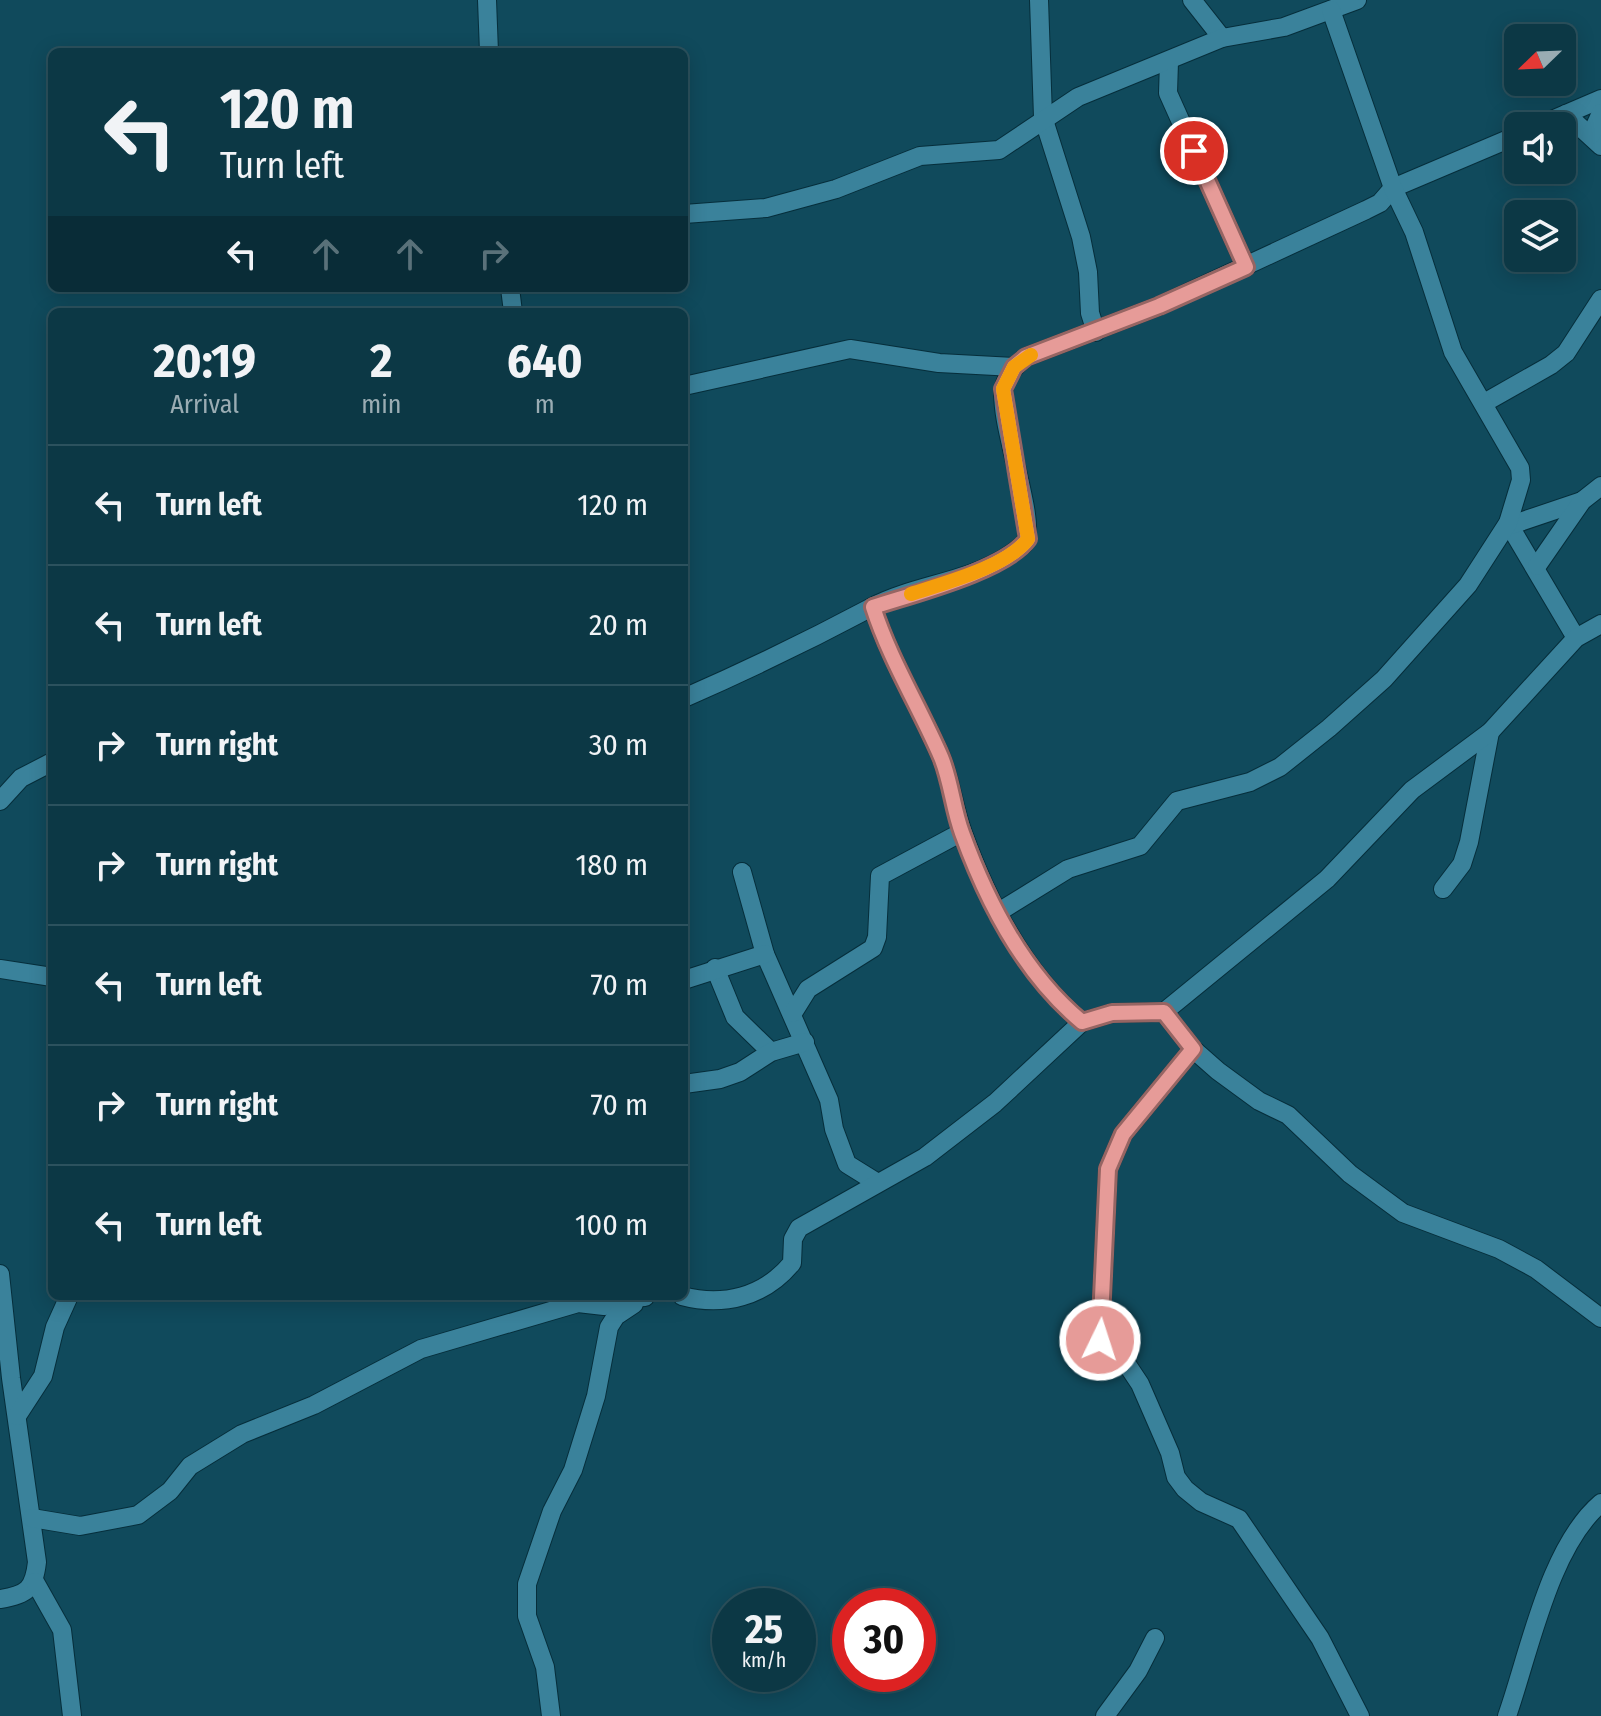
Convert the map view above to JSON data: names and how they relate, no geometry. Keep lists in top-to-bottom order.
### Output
{
  "north": "bottom left",
  "page": {
    "turn": ["120 m", "Turn left"],
    "eta": [
      "20:19",
      "Arrival",
      "2",
      "min",
      "640",
      "m"
    ],
    "list": [
      {
        "name": "Turn left",
        "value": "120 m"
      },
      {
        "name": "Turn left",
        "value": "20 m"
      },
      {
        "name": "Turn right",
        "value": "30 m"
      },
      {
        "name": "Turn right",
        "value": "180 m"
      },
      {
        "name": "Turn left",
        "value": "70 m"
      },
      {
        "name": "Turn right",
        "value": "70 m"
      },
      {
        "name": "Turn left",
        "value": "100 m"
      }
    ],
    "speed": "25 km/h",
    "limit": "30"
  }
}
